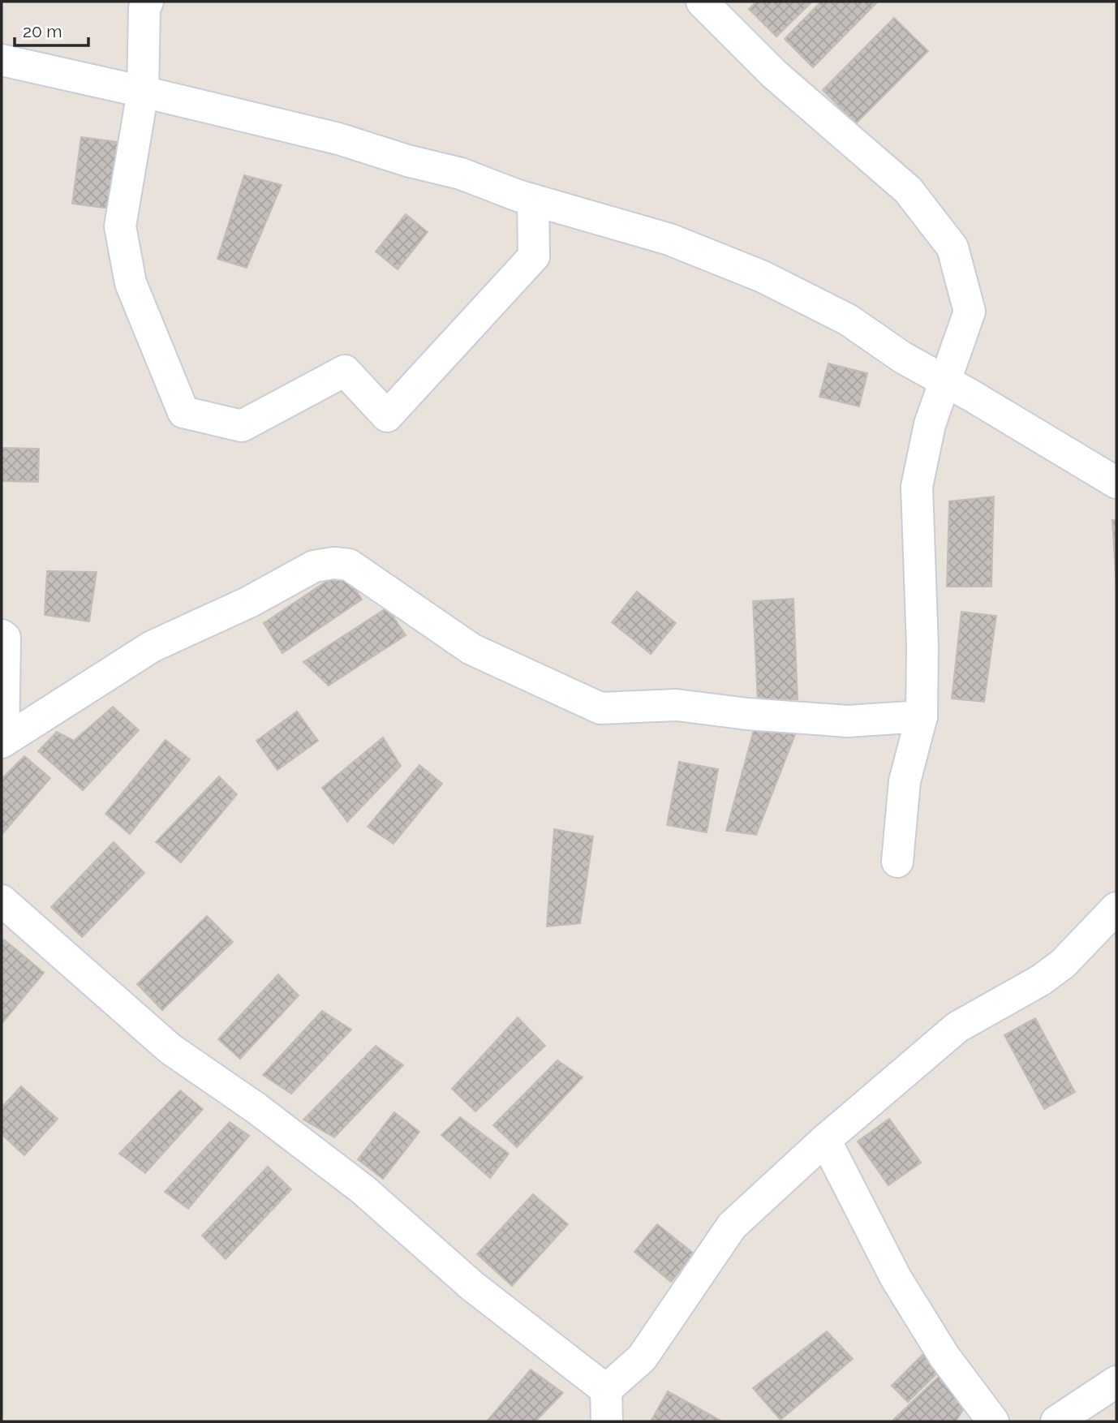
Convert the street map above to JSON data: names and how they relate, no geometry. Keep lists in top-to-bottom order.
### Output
{
  "scale_bar": "20 m"
}
